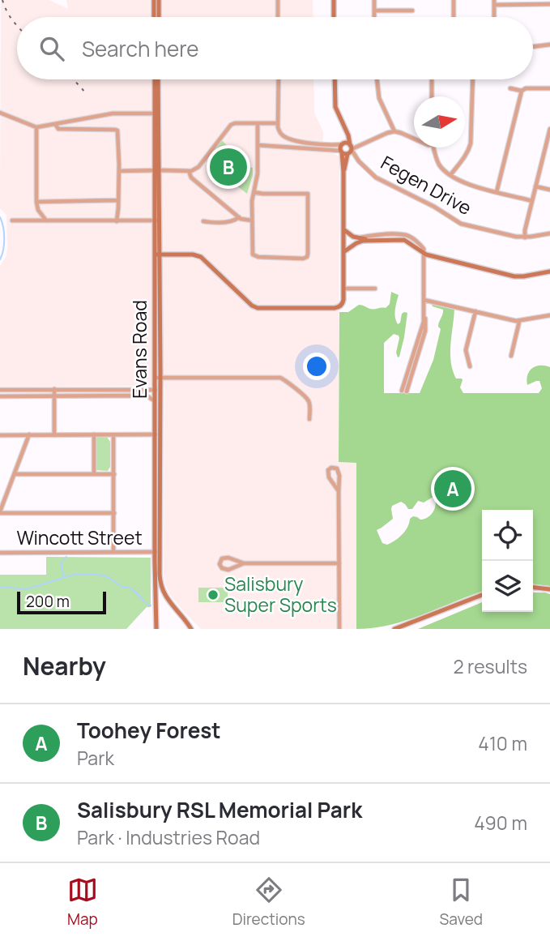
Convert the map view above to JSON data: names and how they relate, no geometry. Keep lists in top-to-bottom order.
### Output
{
  "streets": {
    "main road": ["Fegen Drive", "Evans Road"],
    "street": ["Wincott Street"]
  },
  "crossings": [
    ["Evans Road", "Wincott Street"]
  ],
  "places": ["Salisbury Super Sports"],
  "scale_bar": "200 m",
  "north": "right",
  "page": {
    "search": "Search here",
    "pins": ["B", "A"],
    "scale": "200 m",
    "heading": ["Nearby", "2 results"],
    "list": [
      {
        "mark": "A",
        "name": "Toohey Forest",
        "note": "Park",
        "value": "410 m"
      },
      {
        "mark": "B",
        "name": "Salisbury RSL Memorial Park",
        "note": "Park · Industries Road",
        "value": "490 m"
      }
    ],
    "nav": ["Map", "Directions", "Saved"]
  }
}
